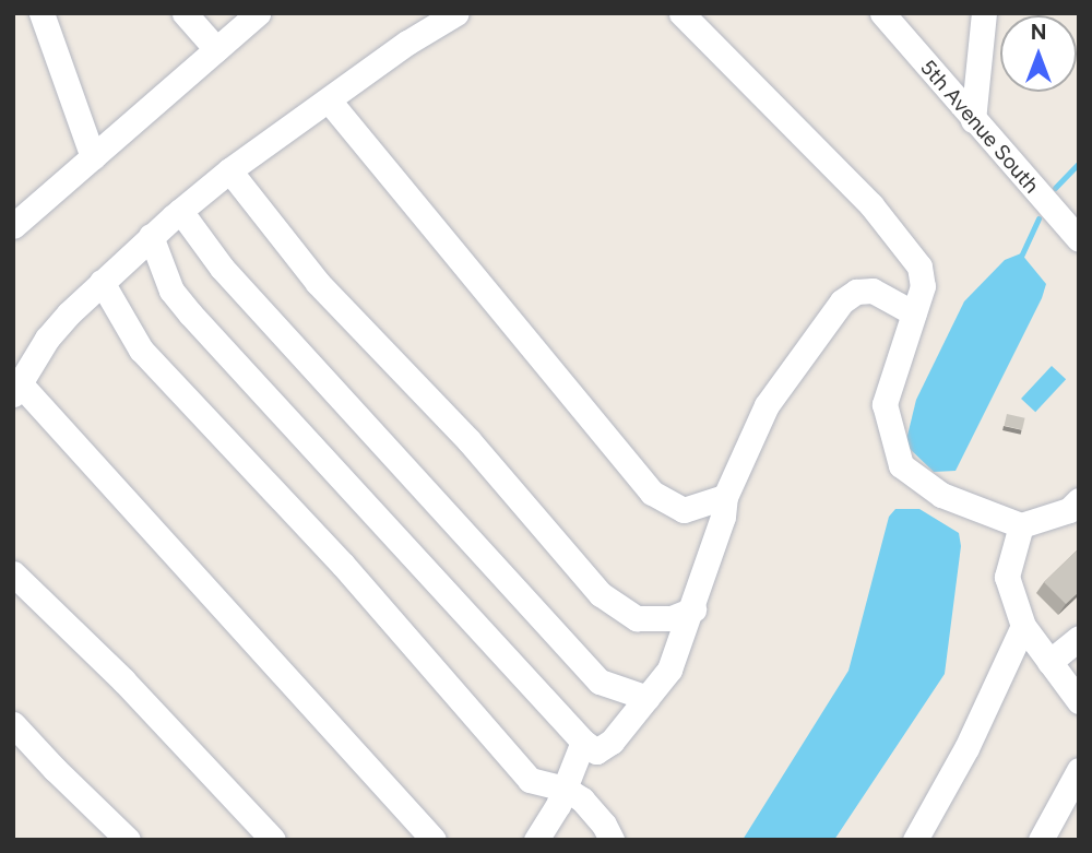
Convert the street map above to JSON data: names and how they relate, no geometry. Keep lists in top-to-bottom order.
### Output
{
  "streets": {
    "street": ["5th Avenue South"]
  },
  "north": "top"
}
